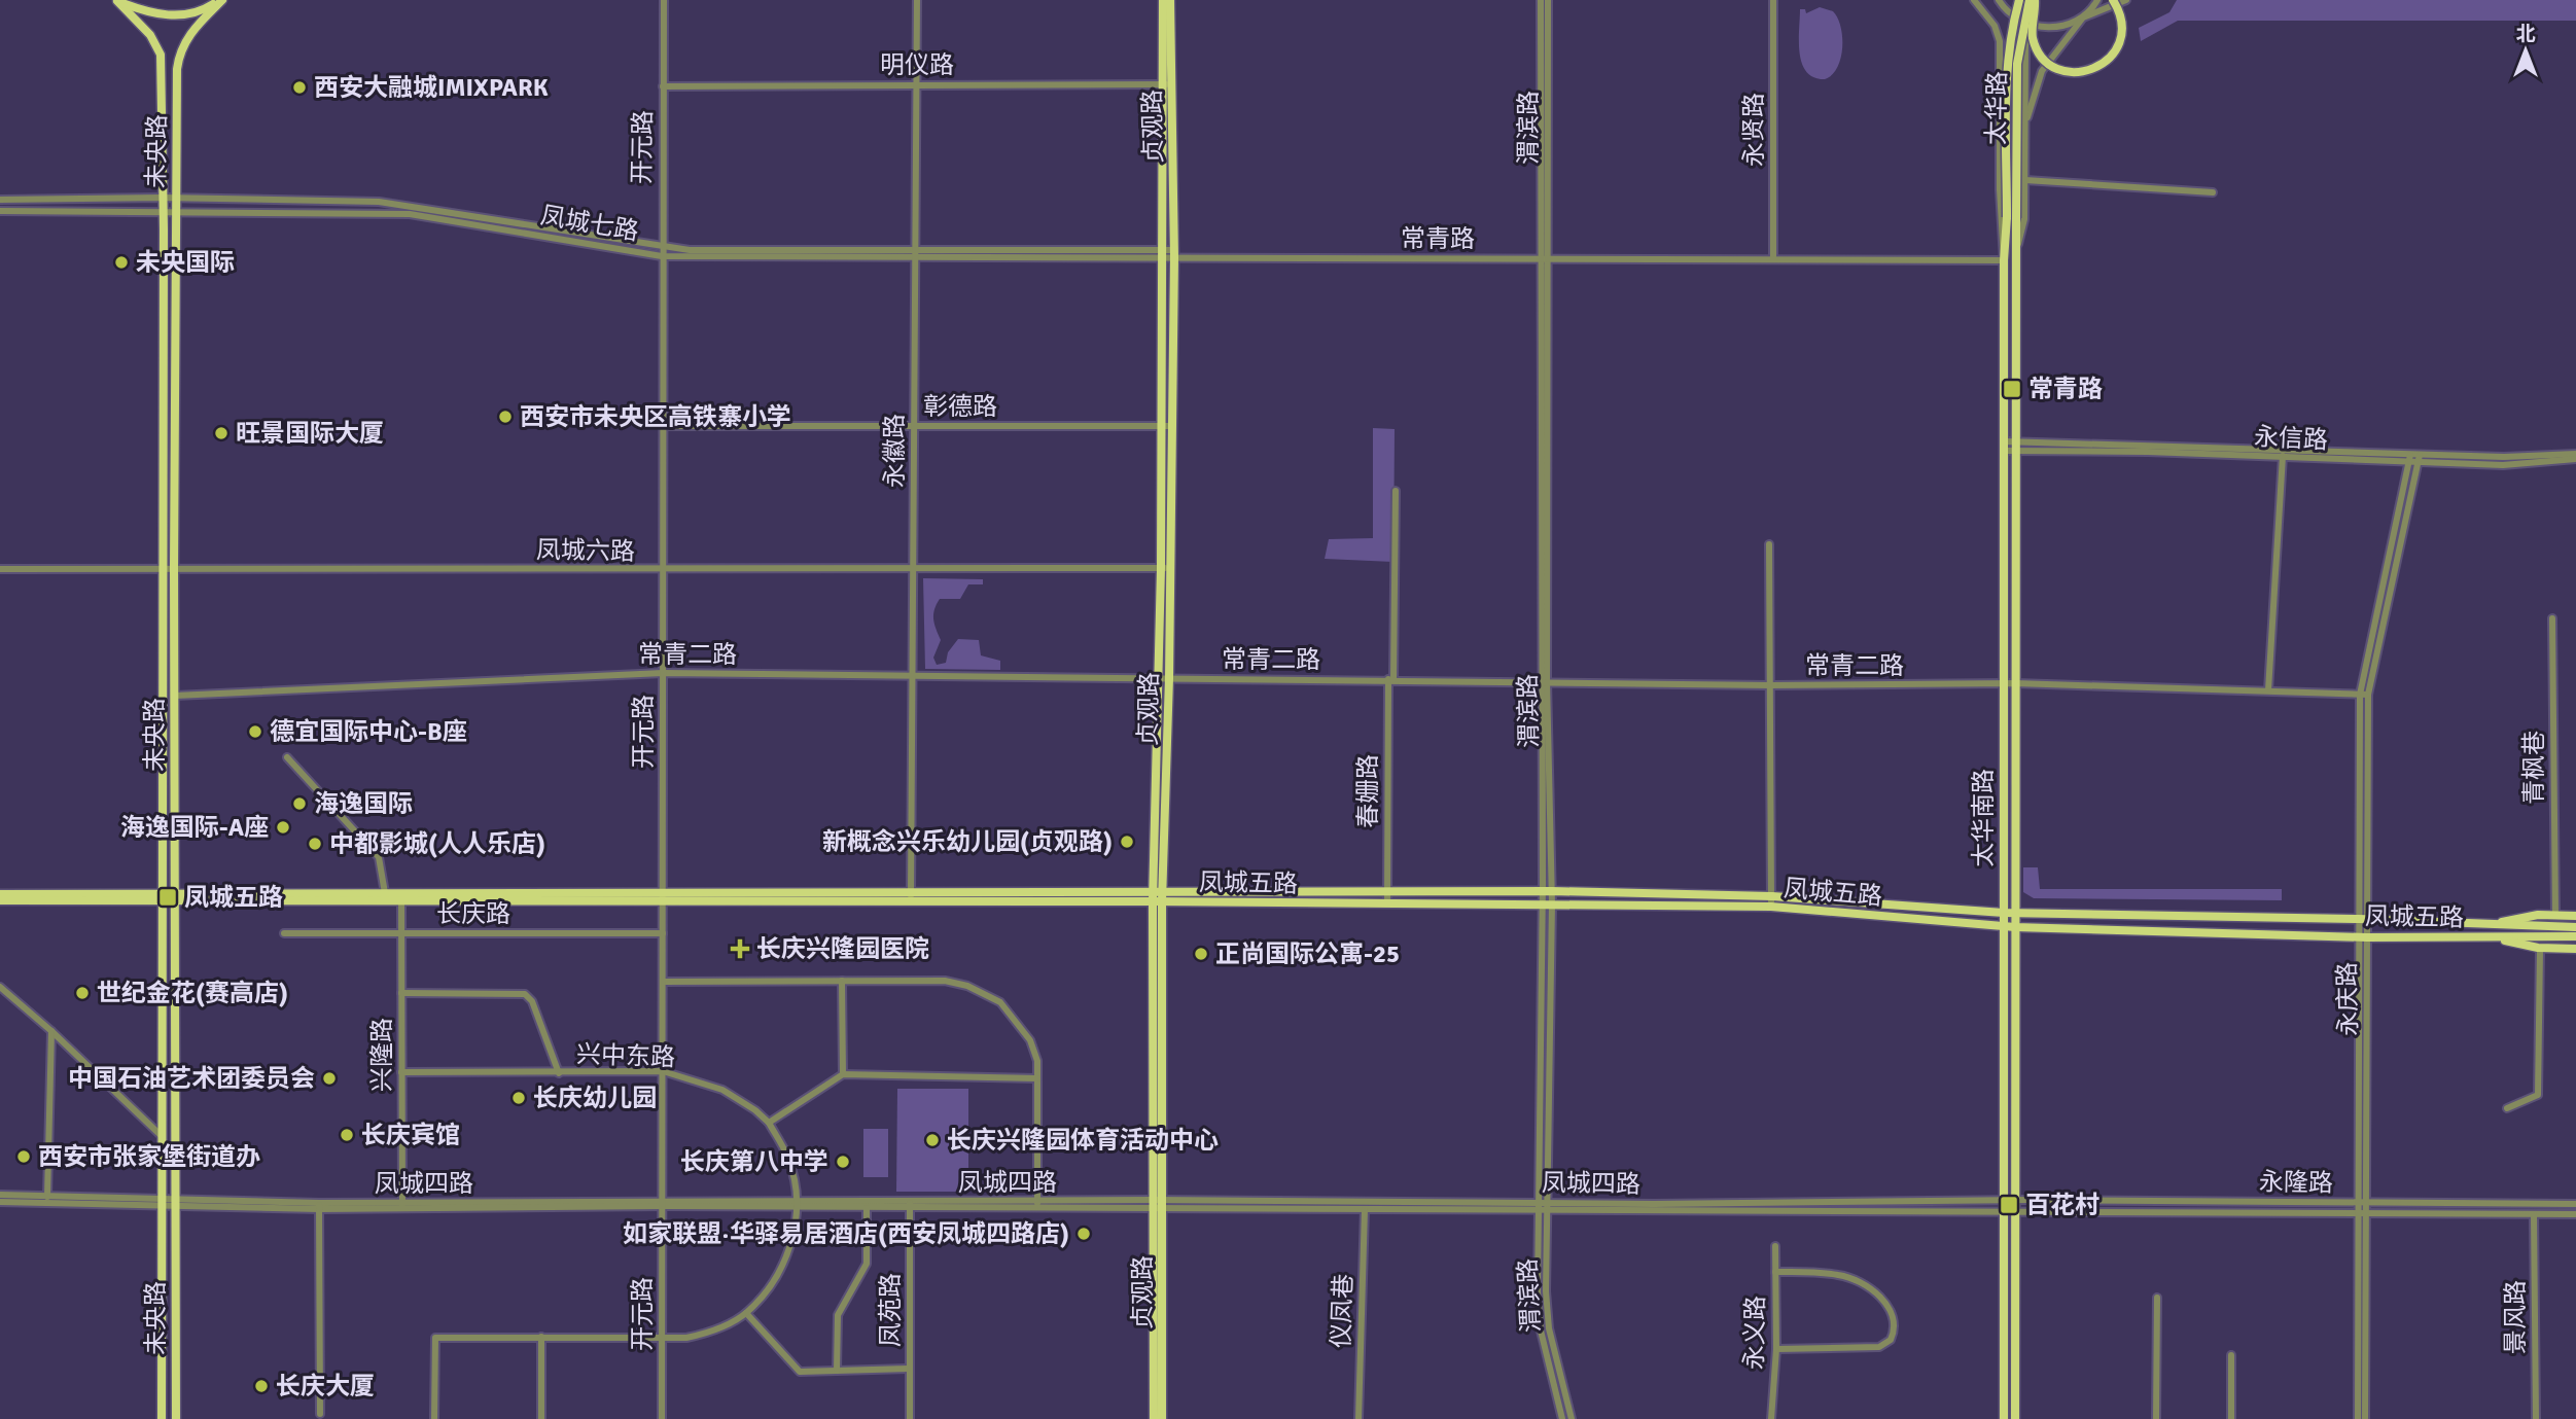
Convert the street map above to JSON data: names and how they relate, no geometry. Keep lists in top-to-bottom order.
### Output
{
  "streets": {
    "main road": [
      "太华路",
      "贞观路",
      "未央路",
      "太华南路",
      "凤城五路"
    ],
    "street": [
      "明仪路",
      "渭滨路",
      "永贤路",
      "开元路",
      "凤城七路",
      "常青路",
      "彰德路",
      "永信路",
      "永徽路",
      "凤城六路",
      "常青二路",
      "青枫巷",
      "春姗路",
      "长庆路",
      "永庆路",
      "兴隆路",
      "兴中东路",
      "凤城四路",
      "永隆路",
      "凤苑路",
      "仪凤巷",
      "景风路",
      "永义路"
    ]
  },
  "crossings": [
    ["明仪路", "贞观路"],
    ["明仪路", "开元路"],
    ["明仪路", "永徽路"],
    ["太华路", "太华南路"],
    ["贞观路", "凤城七路"],
    ["贞观路", "常青路"],
    ["贞观路", "彰德路"],
    ["贞观路", "凤城六路"],
    ["贞观路", "常青二路"],
    ["贞观路", "凤城五路"],
    ["贞观路", "凤城四路"],
    ["渭滨路", "常青路"],
    ["渭滨路", "常青二路"],
    ["渭滨路", "凤城五路"],
    ["渭滨路", "凤城四路"],
    ["永贤路", "常青路"],
    ["开元路", "凤城七路"],
    ["开元路", "彰德路"],
    ["开元路", "凤城六路"],
    ["开元路", "常青二路"],
    ["开元路", "凤城五路"],
    ["开元路", "长庆路"],
    ["开元路", "兴中东路"],
    ["开元路", "凤城四路"],
    ["未央路", "凤城七路"],
    ["未央路", "凤城六路"],
    ["未央路", "常青二路"],
    ["未央路", "凤城五路"],
    ["未央路", "凤城四路"],
    ["凤城七路", "常青路"],
    ["凤城七路", "永徽路"],
    ["常青路", "太华南路"],
    ["彰德路", "永徽路"],
    ["永信路", "太华南路"],
    ["永信路", "永庆路"],
    ["永徽路", "凤城六路"],
    ["永徽路", "常青二路"],
    ["永徽路", "凤城五路"],
    ["常青二路", "春姗路"],
    ["常青二路", "太华南路"],
    ["常青二路", "永庆路"],
    ["春姗路", "凤城五路"],
    ["太华南路", "凤城五路"],
    ["太华南路", "凤城四路"],
    ["太华南路", "永隆路"],
    ["凤城五路", "永庆路"],
    ["凤城五路", "兴隆路"],
    ["长庆路", "兴隆路"],
    ["永庆路", "永隆路"],
    ["兴隆路", "兴中东路"],
    ["兴隆路", "凤城四路"],
    ["凤城四路", "永隆路"],
    ["凤城四路", "凤苑路"],
    ["凤城四路", "仪凤巷"],
    ["永隆路", "景风路"]
  ],
  "places": {
    "other": [
      "西安大融城IMIXPARK",
      "未央国际",
      "西安市未央区高铁寨小学",
      "旺景国际大厦",
      "德宜国际中心-B座",
      "海逸国际",
      "海逸国际-A座",
      "新概念兴乐幼儿园(贞观路)",
      "中都影城(人人乐店)",
      "正尚国际公寓-25",
      "世纪金花(赛高店)",
      "中国石油艺术团委员会",
      "长庆幼儿园",
      "长庆宾馆",
      "长庆兴隆园体育活动中心",
      "西安市张家堡街道办",
      "长庆第八中学",
      "如家联盟·华驿易居酒店(西安凤城四路店)",
      "长庆大厦"
    ],
    "transit": ["常青路", "凤城五路", "百花村"],
    "health": ["长庆兴隆园医院"]
  },
  "north": "top"
}
